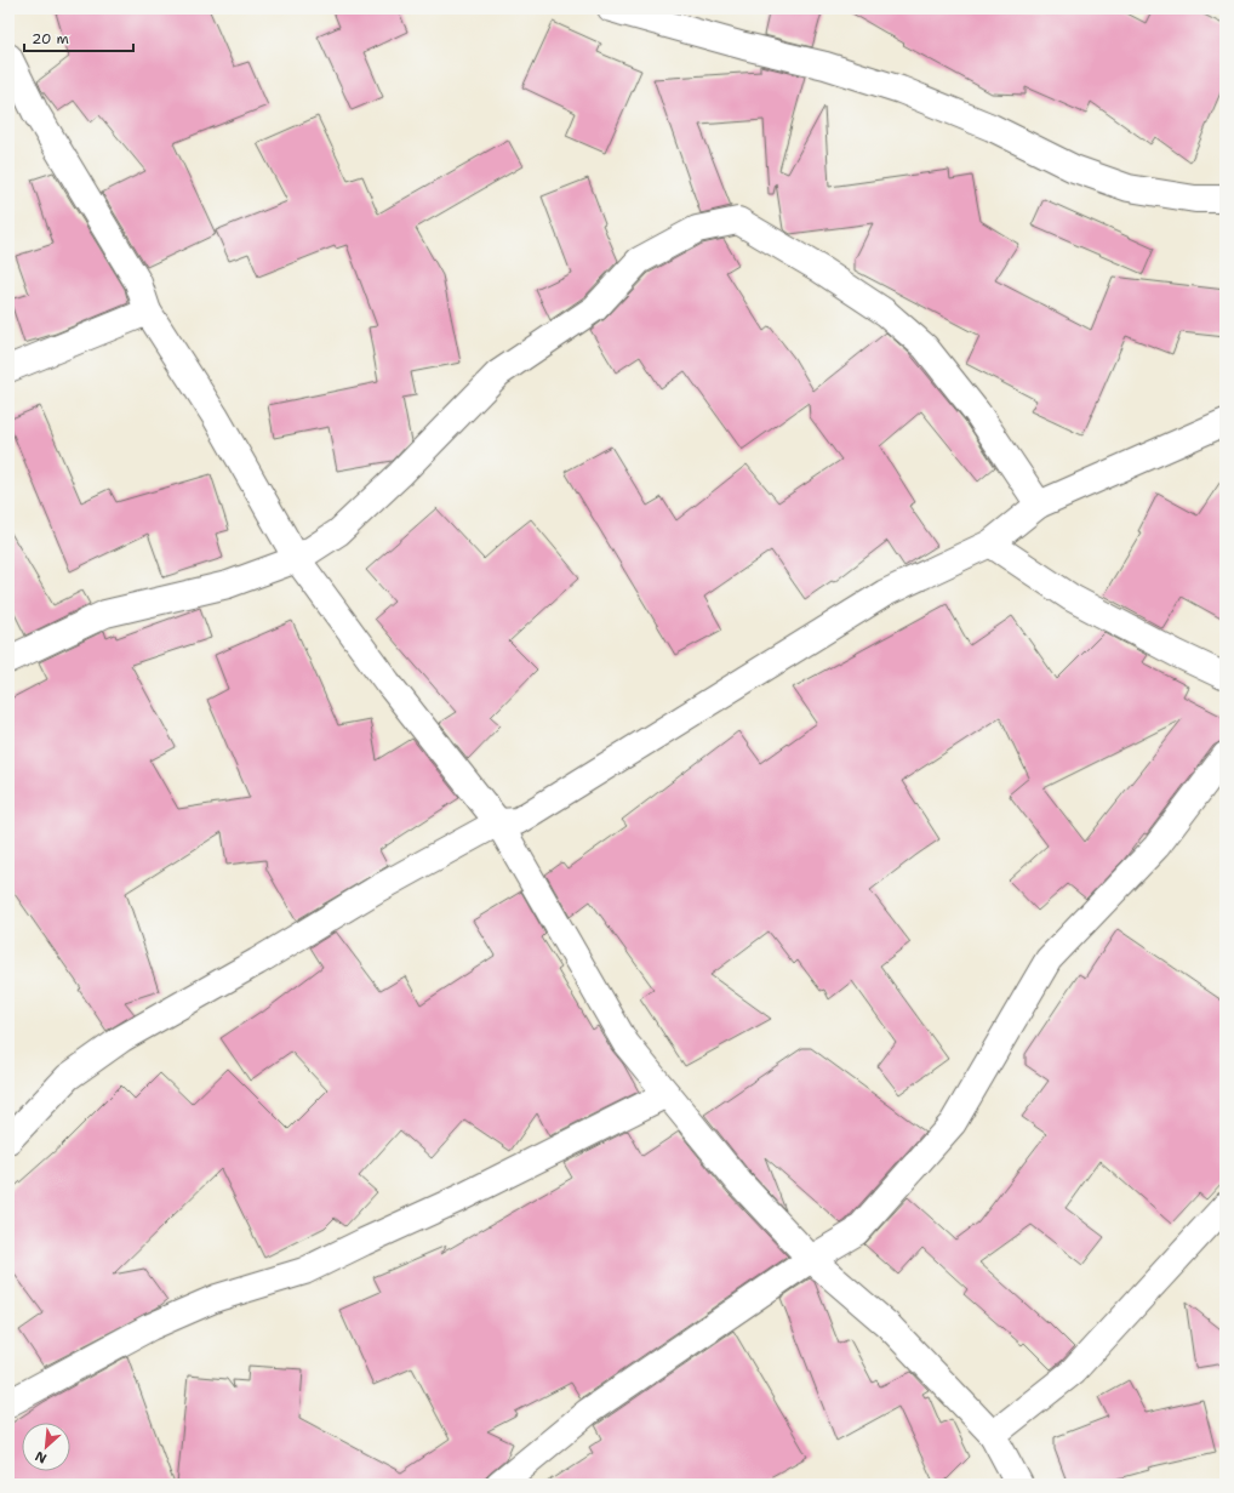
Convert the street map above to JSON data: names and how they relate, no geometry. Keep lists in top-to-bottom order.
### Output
{
  "scale_bar": "20 m",
  "north": "bottom left"
}
